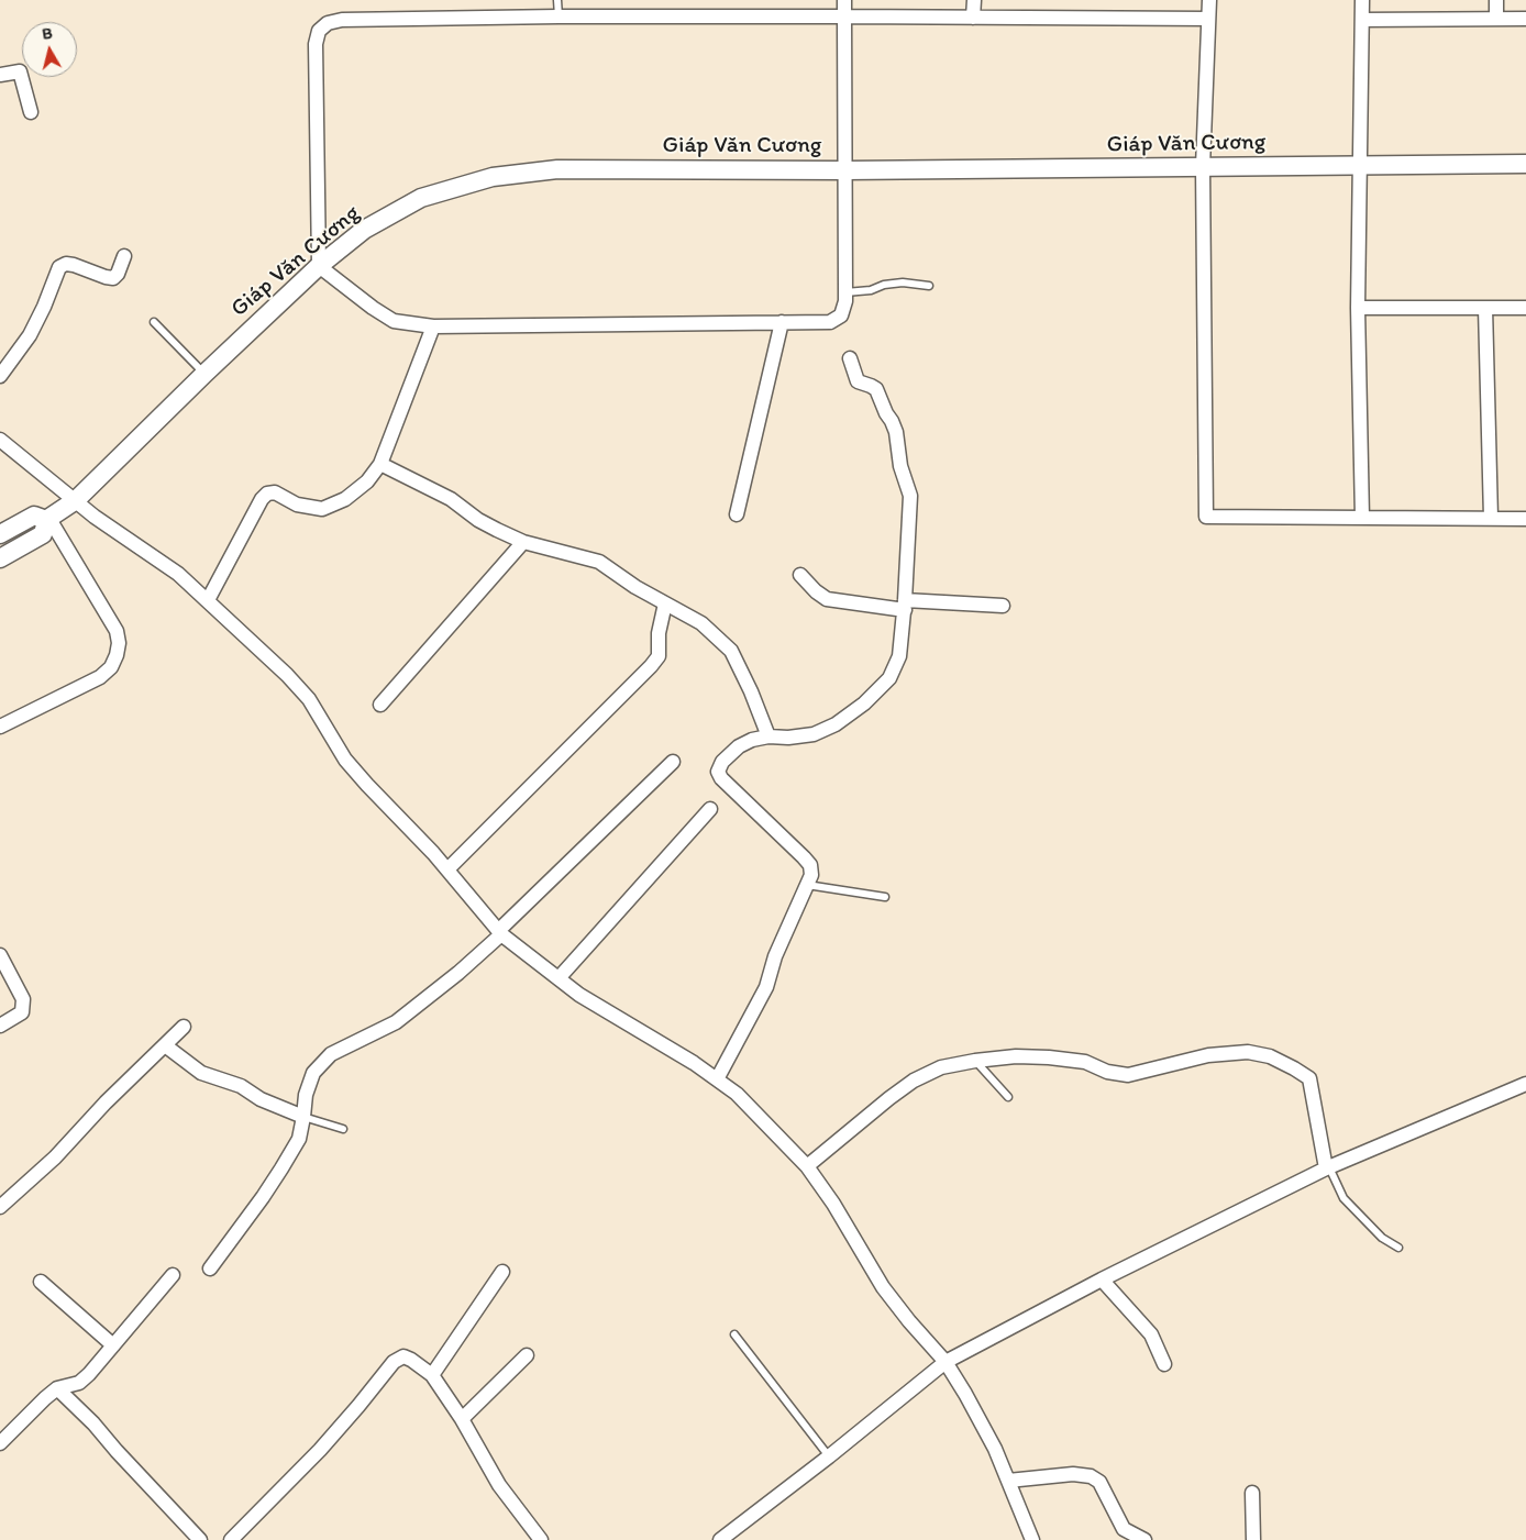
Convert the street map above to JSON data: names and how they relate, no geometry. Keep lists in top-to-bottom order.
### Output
{
  "streets": {
    "street": ["Giáp Văn Cương"]
  },
  "north": "top"
}
